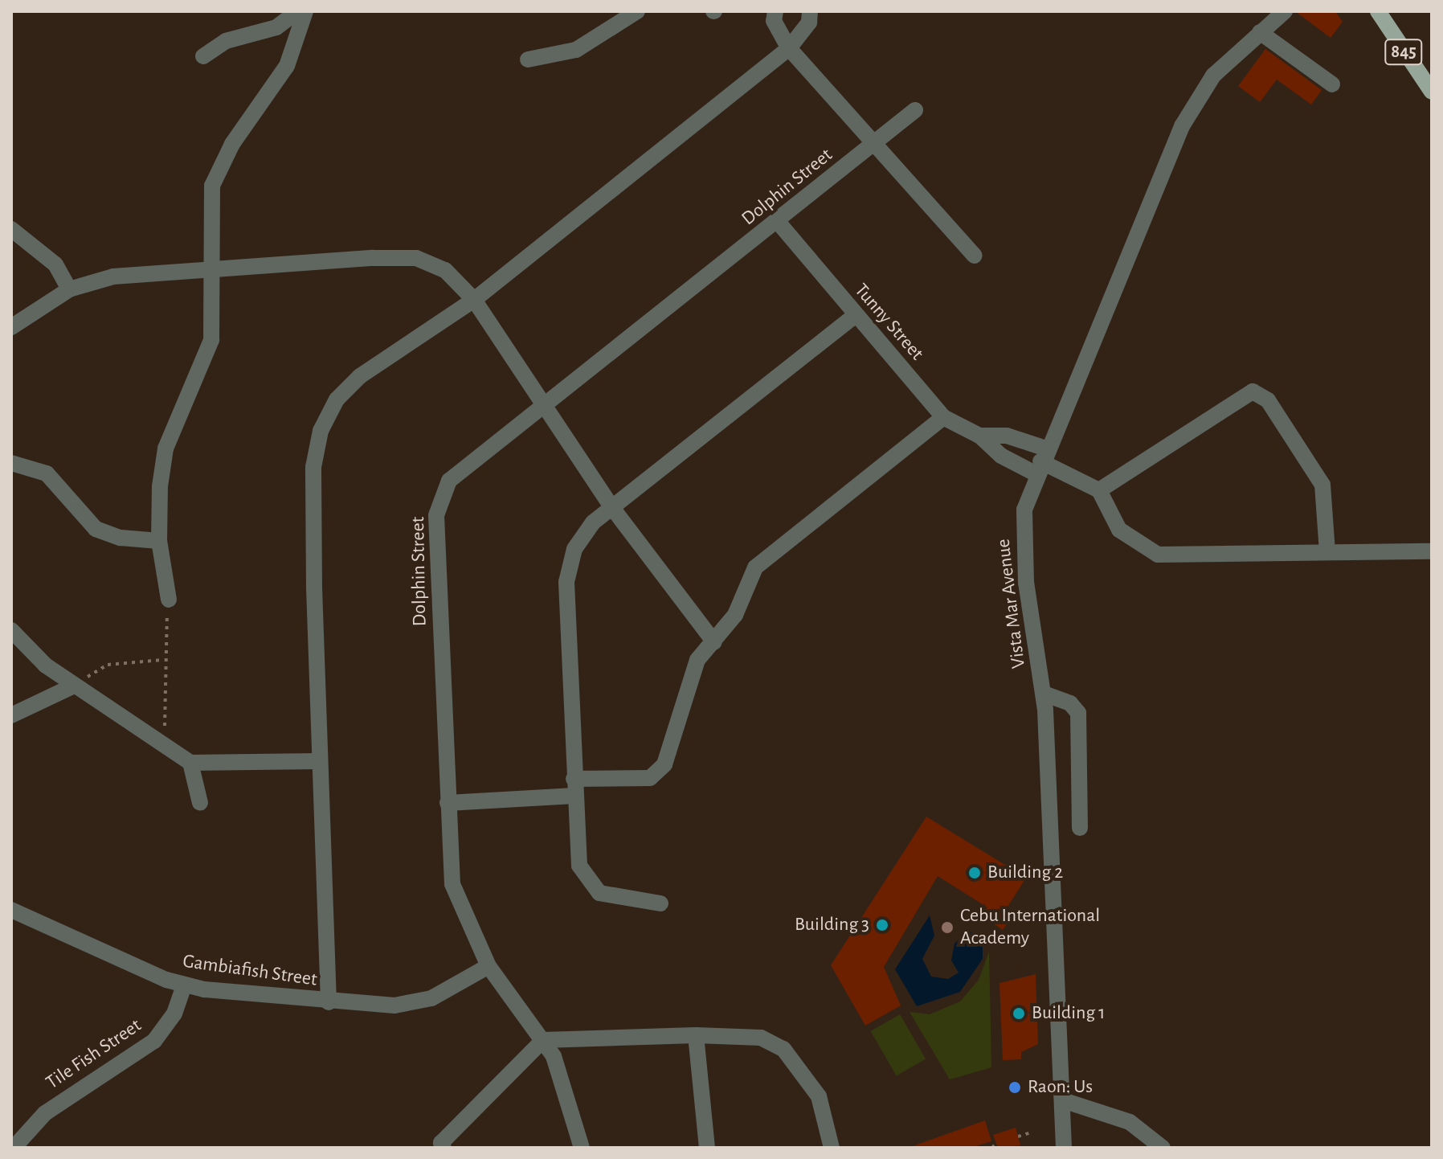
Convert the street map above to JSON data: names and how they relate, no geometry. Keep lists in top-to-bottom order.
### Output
{
  "streets": {
    "main road": ["845"],
    "street": [
      "Dolphin Street",
      "Tunny Street",
      "Vista Mar Avenue",
      "Gambiafish Street",
      "Tile Fish Street"
    ]
  },
  "crossings": [
    ["Dolphin Street", "Tunny Street"],
    ["Dolphin Street", "Gambiafish Street"],
    ["Tunny Street", "Vista Mar Avenue"],
    ["Gambiafish Street", "Tile Fish Street"]
  ],
  "places": [
    "Building 2",
    "Building 3",
    "Cebu International Academy",
    "Building 1",
    "Raon: Us"
  ]
}
